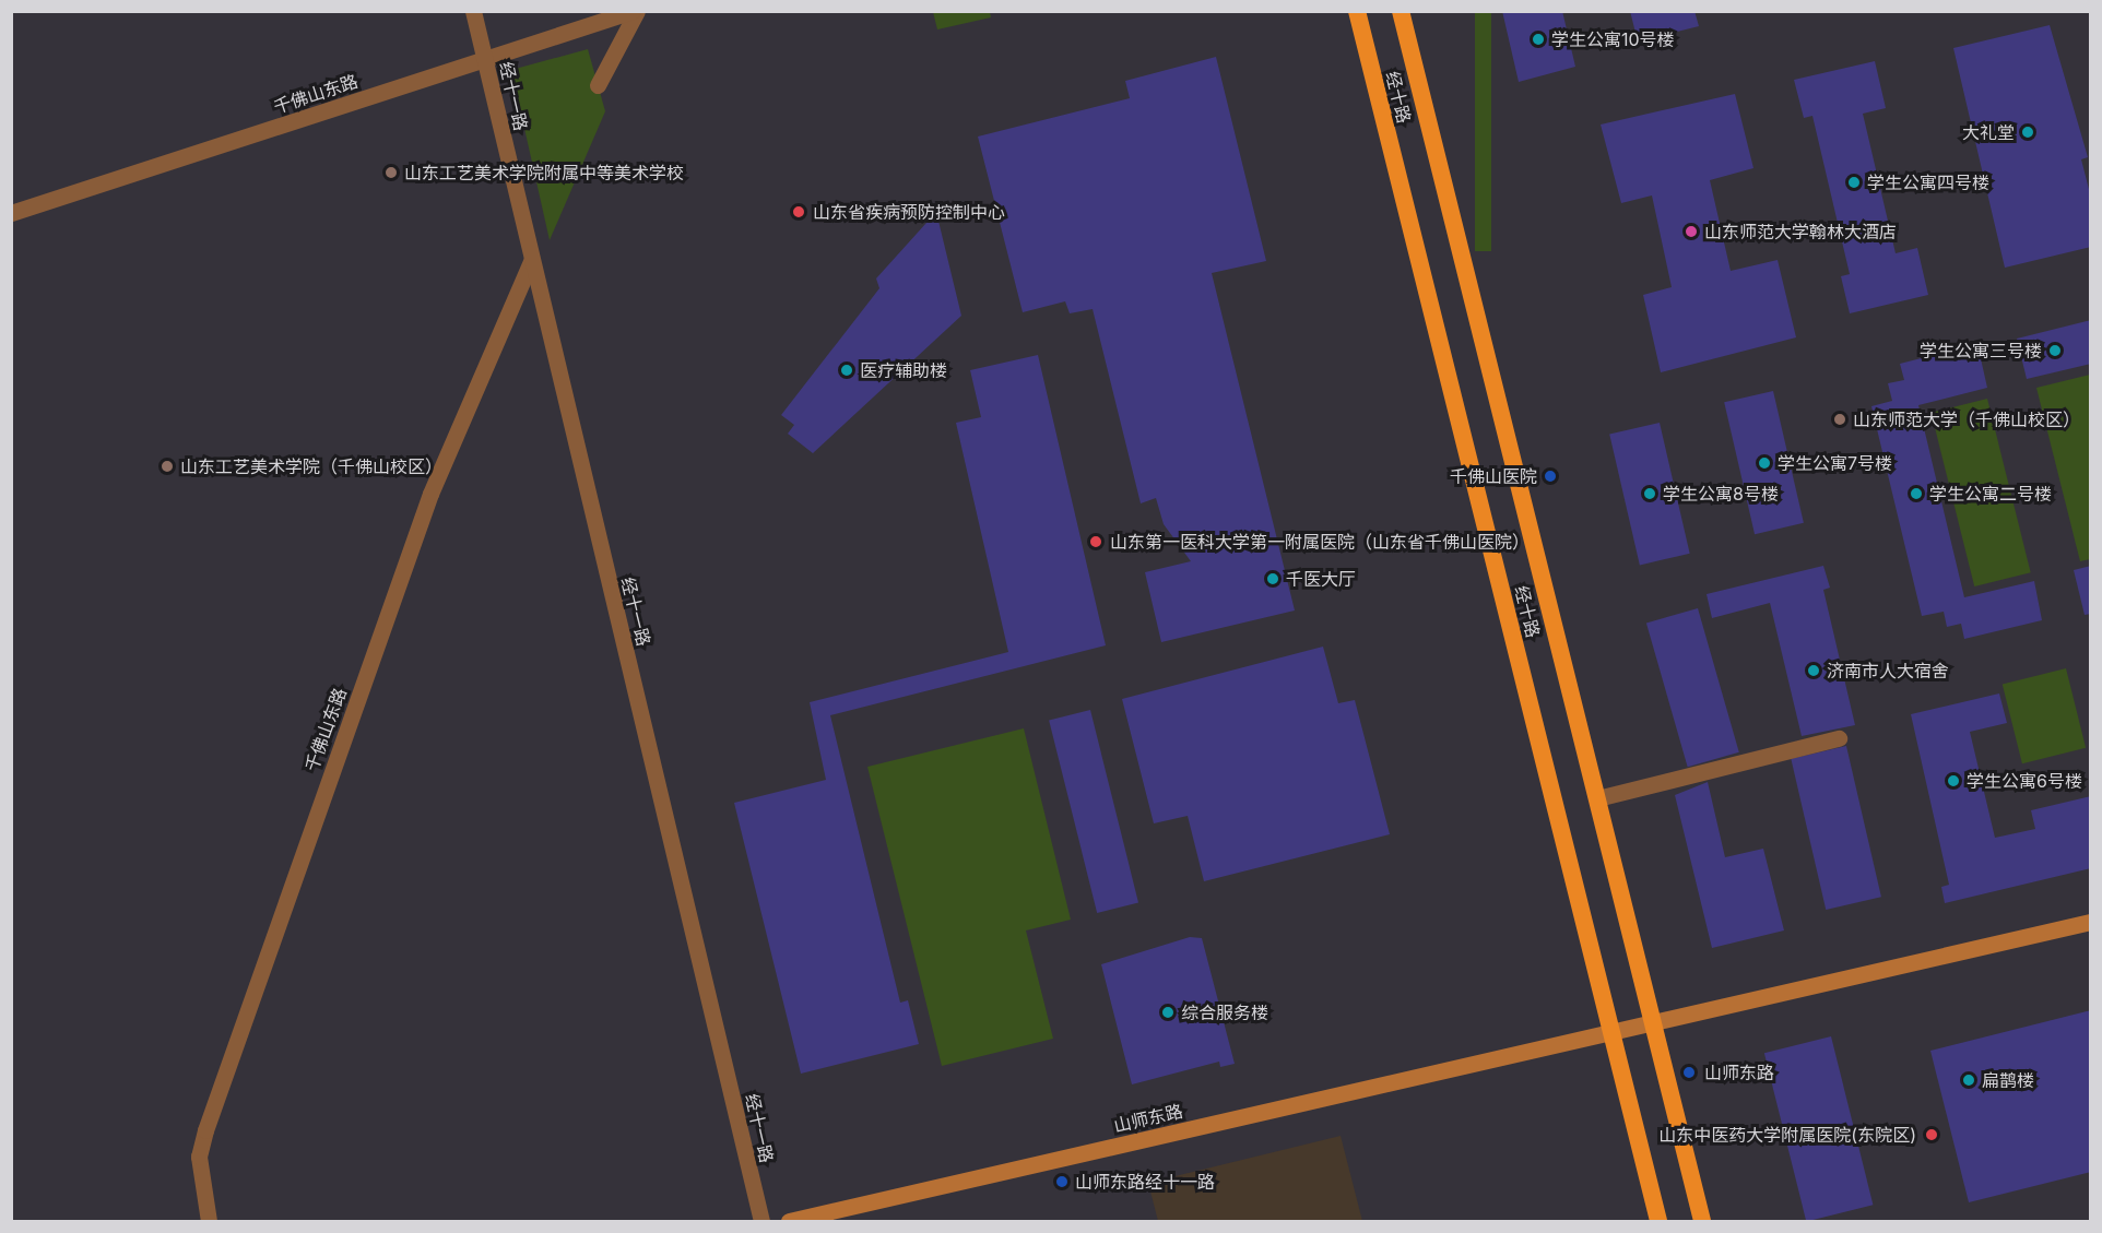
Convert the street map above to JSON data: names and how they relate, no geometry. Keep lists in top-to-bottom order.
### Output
{
  "streets": {
    "highway": ["经十路"],
    "main road": ["山师东路"],
    "street": ["千佛山东路", "经十一路"]
  },
  "crossings": [
    ["千佛山东路", "经十一路"],
    ["经十路", "山师东路"]
  ],
  "places": [
    "学生公寓10号楼",
    "大礼堂",
    "山东工艺美术学院附属中等美术学校",
    "学生公寓四号楼",
    "山东省疾病预防控制中心",
    "山东师范大学翰林大酒店",
    "学生公寓三号楼",
    "医疗辅助楼",
    "山东师范大学（千佛山校区）",
    "学生公寓7号楼",
    "山东工艺美术学院（千佛山校区）",
    "千佛山医院",
    "学生公寓8号楼",
    "学生公寓二号楼",
    "山东第一医科大学第一附属医院（山东省千佛山医院）",
    "千医大厅",
    "济南市人大宿舍",
    "学生公寓6号楼",
    "综合服务楼",
    "山师东路",
    "扁鹊楼",
    "山东中医药大学附属医院(东院区)",
    "山师东路经十一路"
  ]
}
